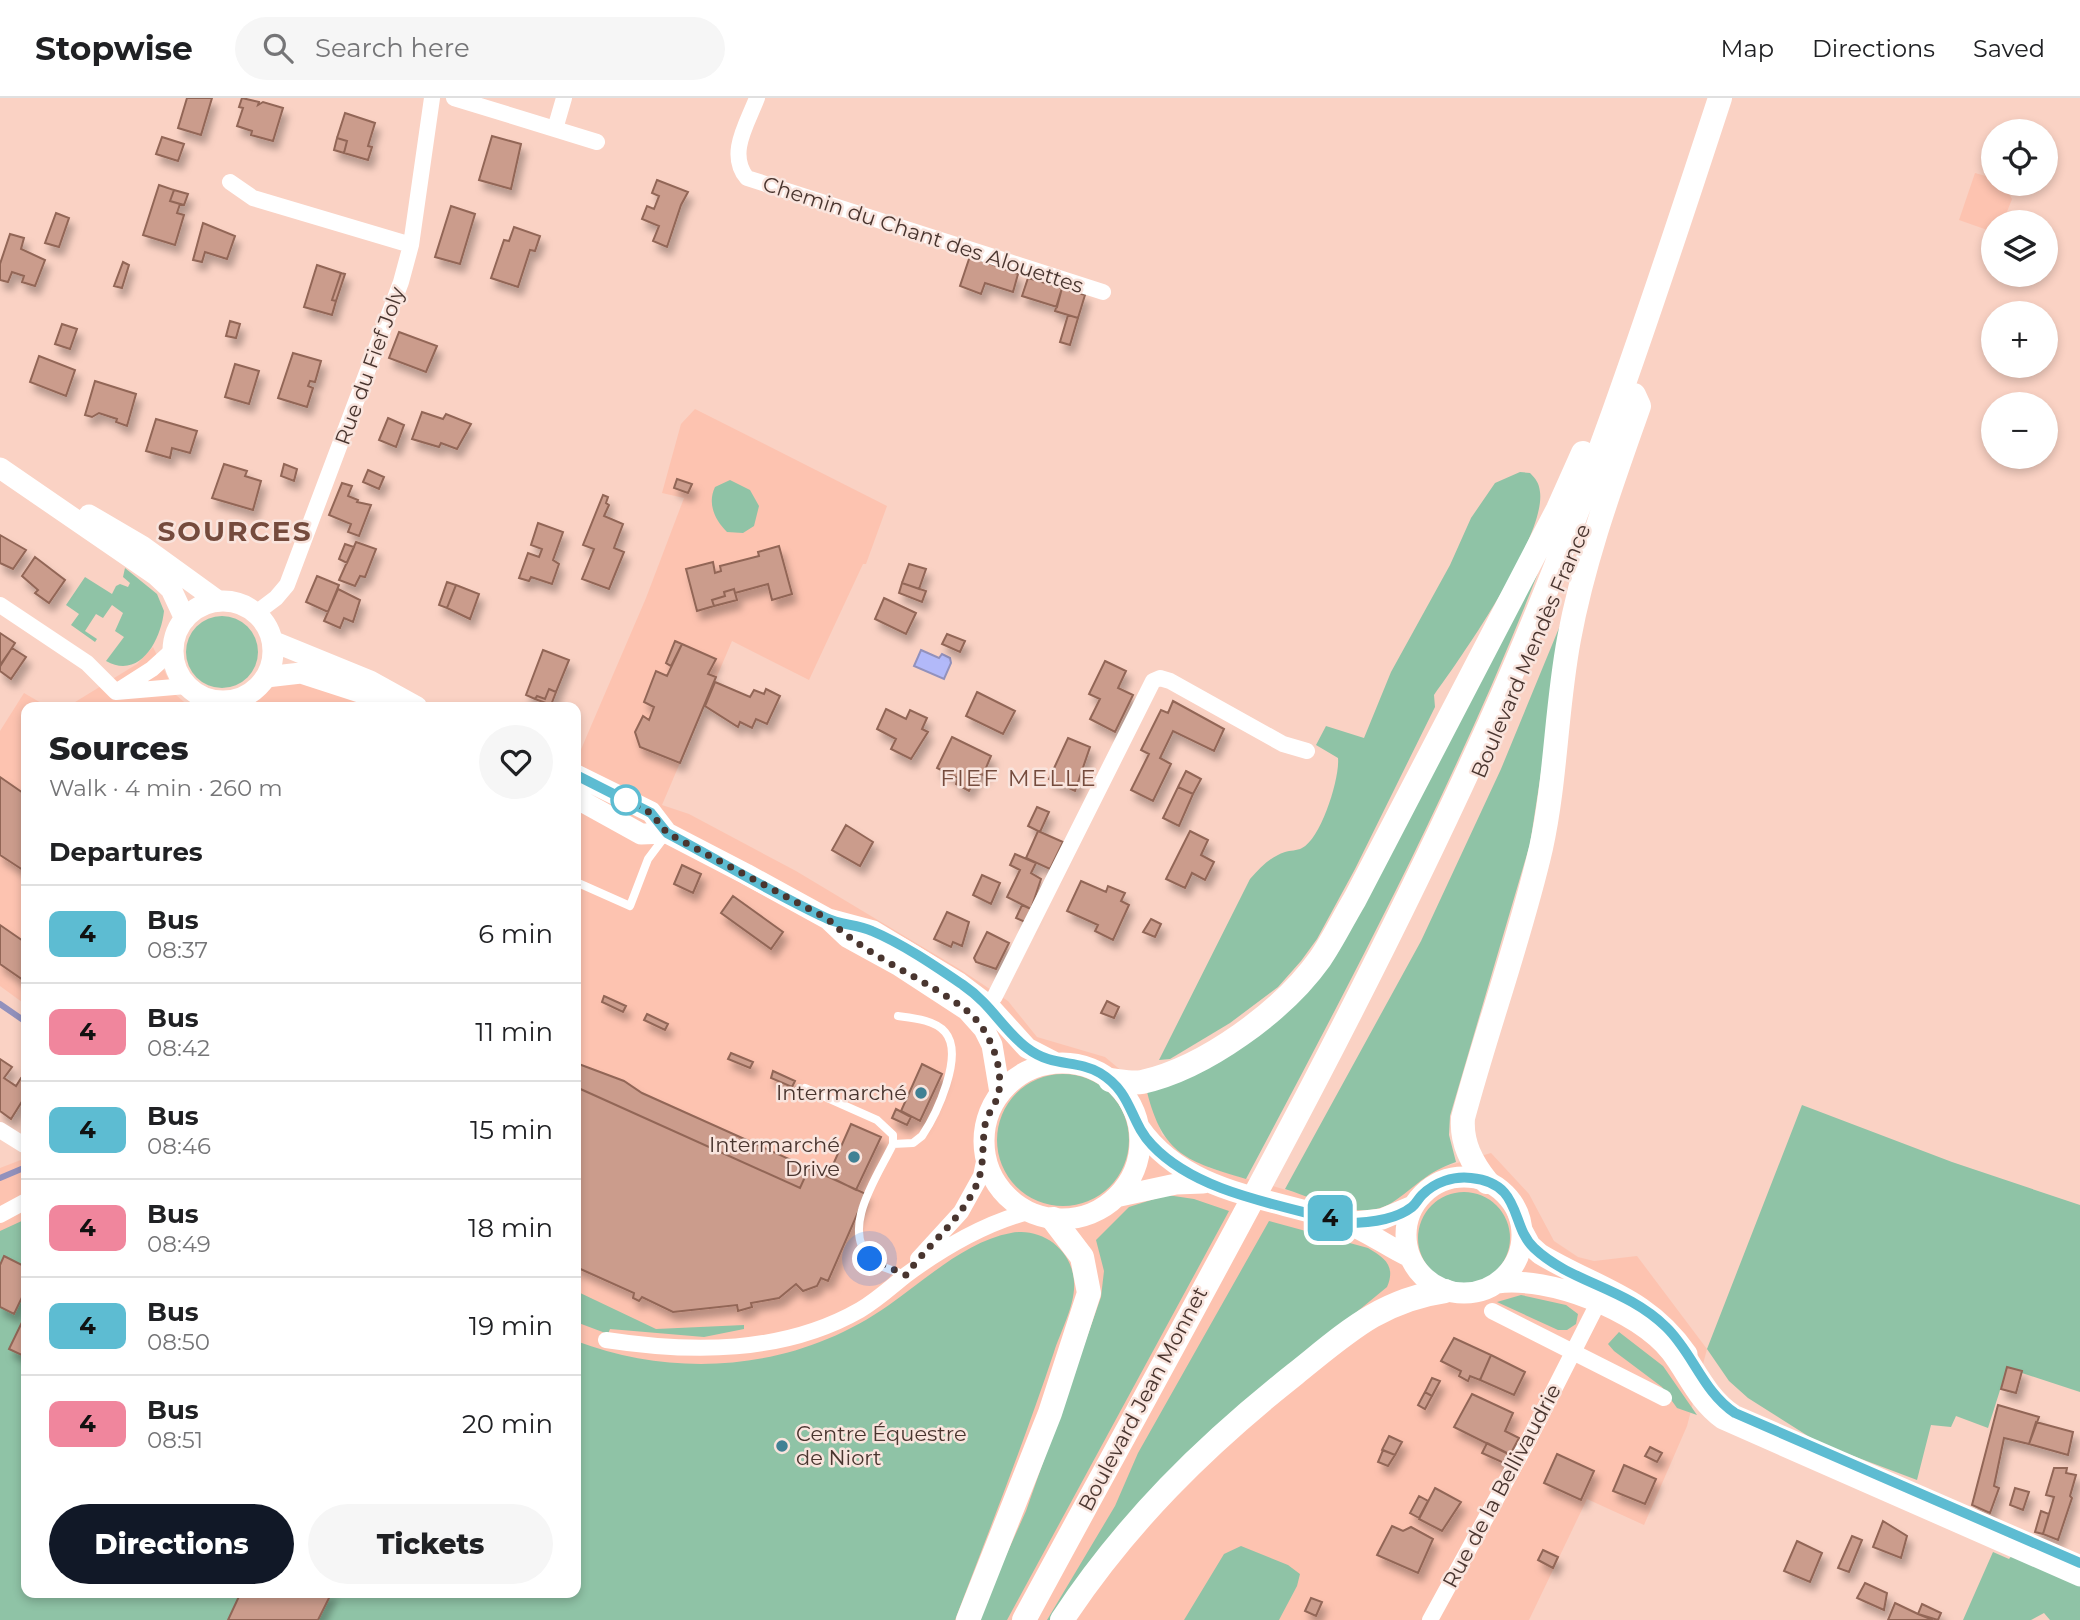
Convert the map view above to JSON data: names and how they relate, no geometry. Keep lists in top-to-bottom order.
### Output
{
  "streets": {
    "main road": ["Boulevard Mendès France", "Boulevard Jean Monnet"],
    "street": ["Chemin du Chant des Alouettes", "Rue du Fief Joly", "Rue de la Bellivaudrie"]
  },
  "crossings": [
    ["Boulevard Mendès France", "Boulevard Jean Monnet"]
  ],
  "districts": ["SOURCES", "FIEF MELLE"],
  "places": ["Intermarché", "Intermarché Drive", "Centre Équestre de Niort"],
  "lines": ["bus line 4"],
  "page": {
    "header": "Stopwise",
    "search": "Search here",
    "nav": ["Map", "Directions", "Saved"],
    "on_map": "4",
    "map_buttons": ["+", "−"],
    "heading": [
      ["Sources", "Walk · 4 min · 260 m"],
      "Departures"
    ],
    "list": [
      {
        "mark": "4",
        "name": "Bus",
        "note": "08:37",
        "value": "6 min"
      },
      {
        "mark": "4",
        "name": "Bus",
        "note": "08:42",
        "value": "11 min"
      },
      {
        "mark": "4",
        "name": "Bus",
        "note": "08:46",
        "value": "15 min"
      },
      {
        "mark": "4",
        "name": "Bus",
        "note": "08:49",
        "value": "18 min"
      },
      {
        "mark": "4",
        "name": "Bus",
        "note": "08:50",
        "value": "19 min"
      },
      {
        "mark": "4",
        "name": "Bus",
        "note": "08:51",
        "value": "20 min"
      }
    ],
    "buttons": ["Directions", "Tickets"]
  }
}
